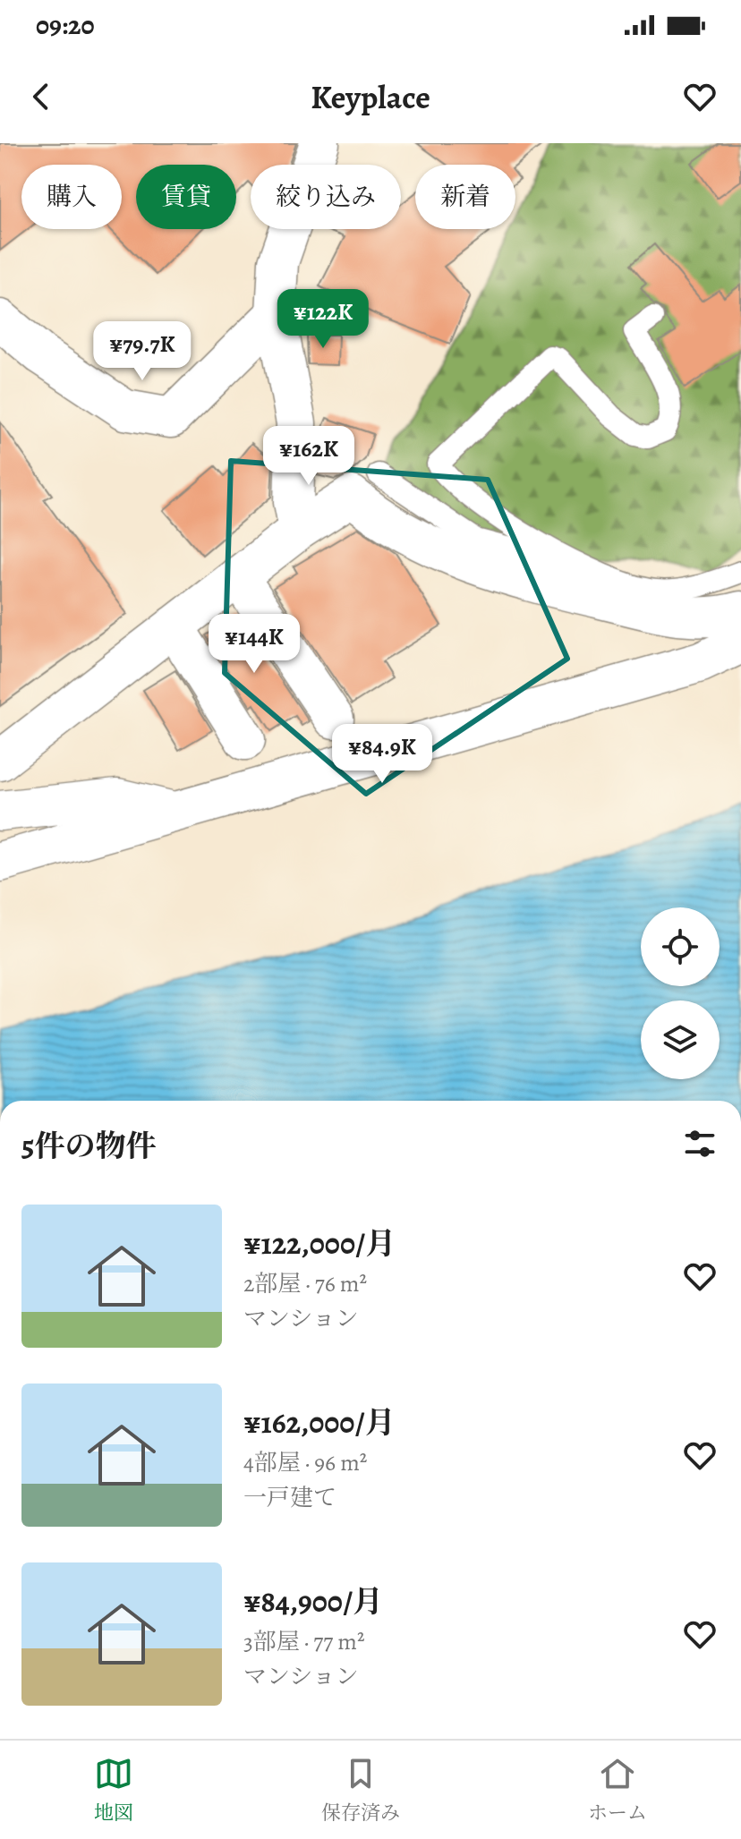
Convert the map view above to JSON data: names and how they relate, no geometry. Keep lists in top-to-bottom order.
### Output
{
  "page": {
    "status": "09:20",
    "header": "Keyplace",
    "chip": [
      "購入",
      "賃貸",
      "絞り込み",
      "新着"
    ],
    "price": [
      "¥122K",
      "¥79.7K",
      "¥162K",
      "¥144K",
      "¥84.9K"
    ],
    "heading": "5件の物件",
    "list": [
      {
        "name": "¥122,000/月",
        "note": "2部屋 · 76 m² · マンション"
      },
      {
        "name": "¥162,000/月",
        "note": "4部屋 · 96 m² · 一戸建て"
      },
      {
        "name": "¥84,900/月",
        "note": "3部屋 · 77 m² · マンション"
      }
    ],
    "tabs": ["地図", "保存済み", "ホーム"]
  }
}
